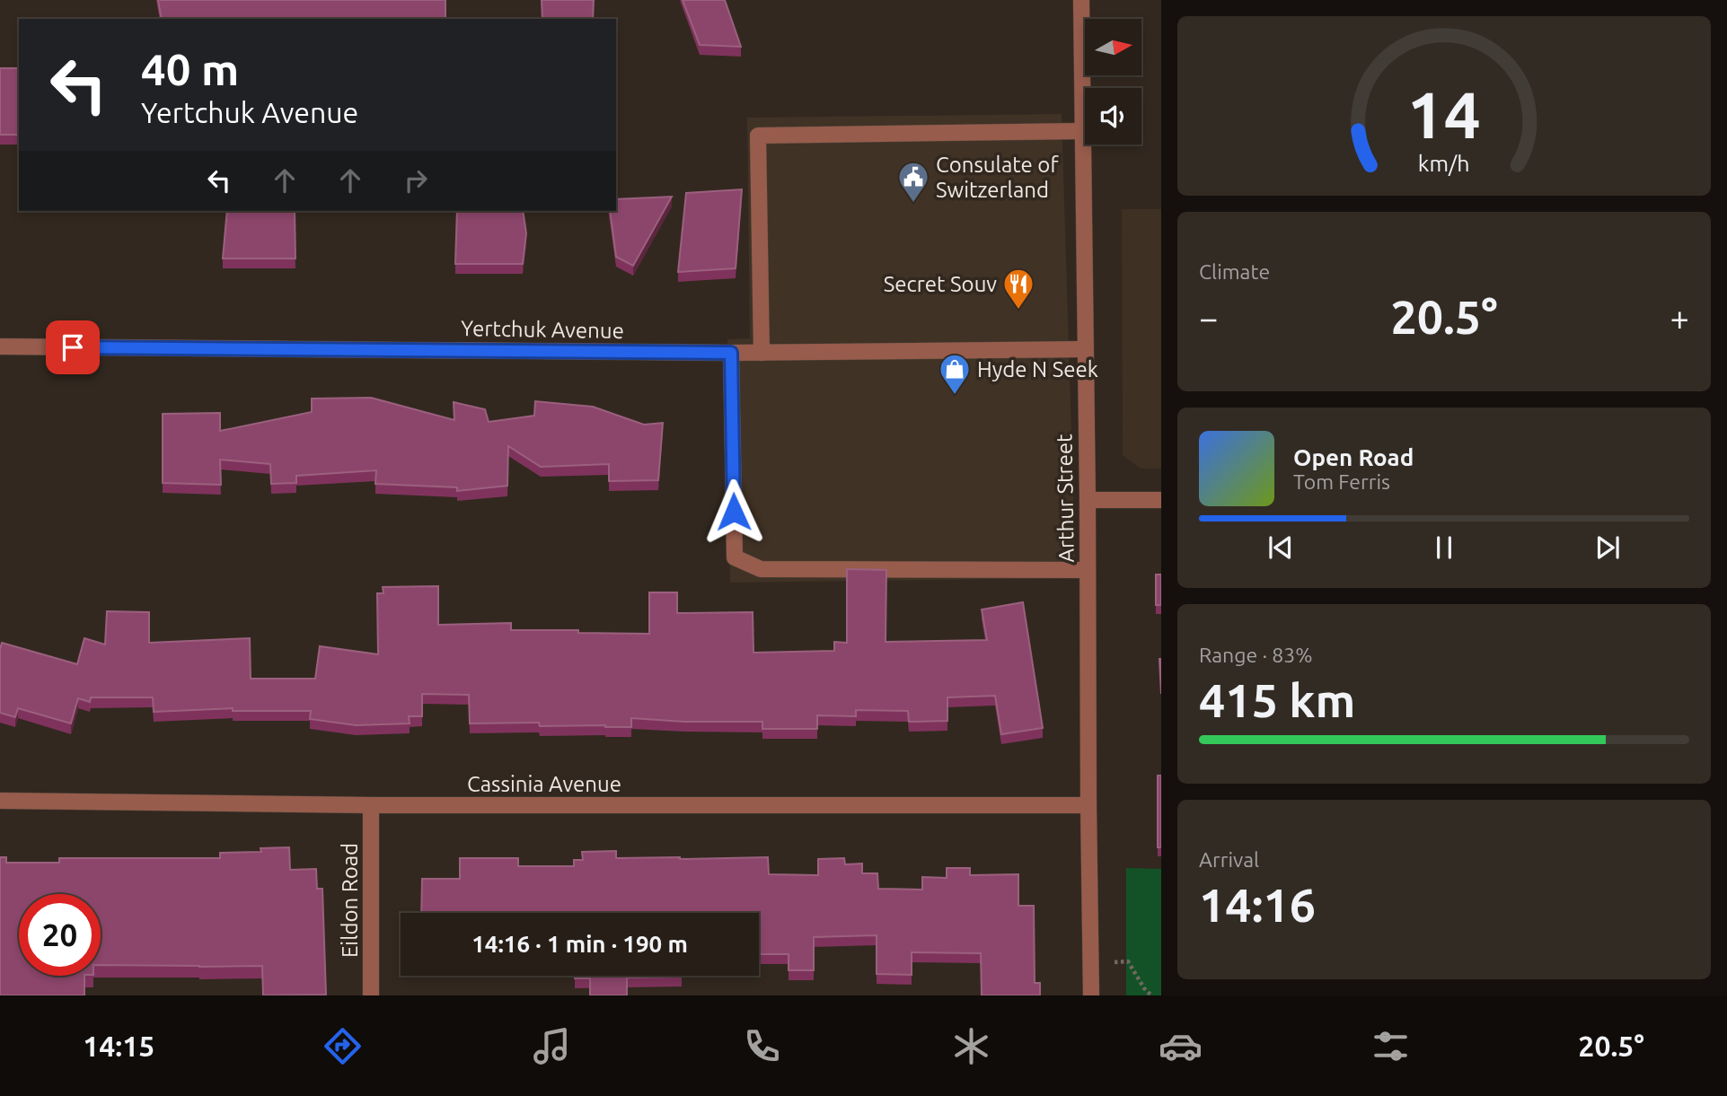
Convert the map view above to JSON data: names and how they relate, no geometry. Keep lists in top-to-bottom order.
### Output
{
  "streets": {
    "street": [
      "Yertchuk Avenue",
      "Arthur Street",
      "Cassinia Avenue",
      "Eildon Road"
    ]
  },
  "crossings": [
    ["Yertchuk Avenue", "Arthur Street"],
    ["Arthur Street", "Cassinia Avenue"],
    ["Cassinia Avenue", "Eildon Road"]
  ],
  "places": {
    "public building": ["Consulate of Switzerland"],
    "restaurant": ["Secret Souv"],
    "shop": ["Hyde N Seek"]
  },
  "north": "right",
  "page": {
    "turn": ["40 m", "Yertchuk Avenue"],
    "tile": [
      "Climate",
      ["Range · 83%", "415 km"],
      ["Arrival", "14:16"]
    ],
    "heat": ["−", "20.5°", "+"],
    "song": ["Open Road", "Tom Ferris"],
    "limit": "20",
    "trip": "14:16 · 1 min · 190 m",
    "tabs": ["14:15", "20.5°"],
    "gauge": ["14", "km/h"]
  }
}
